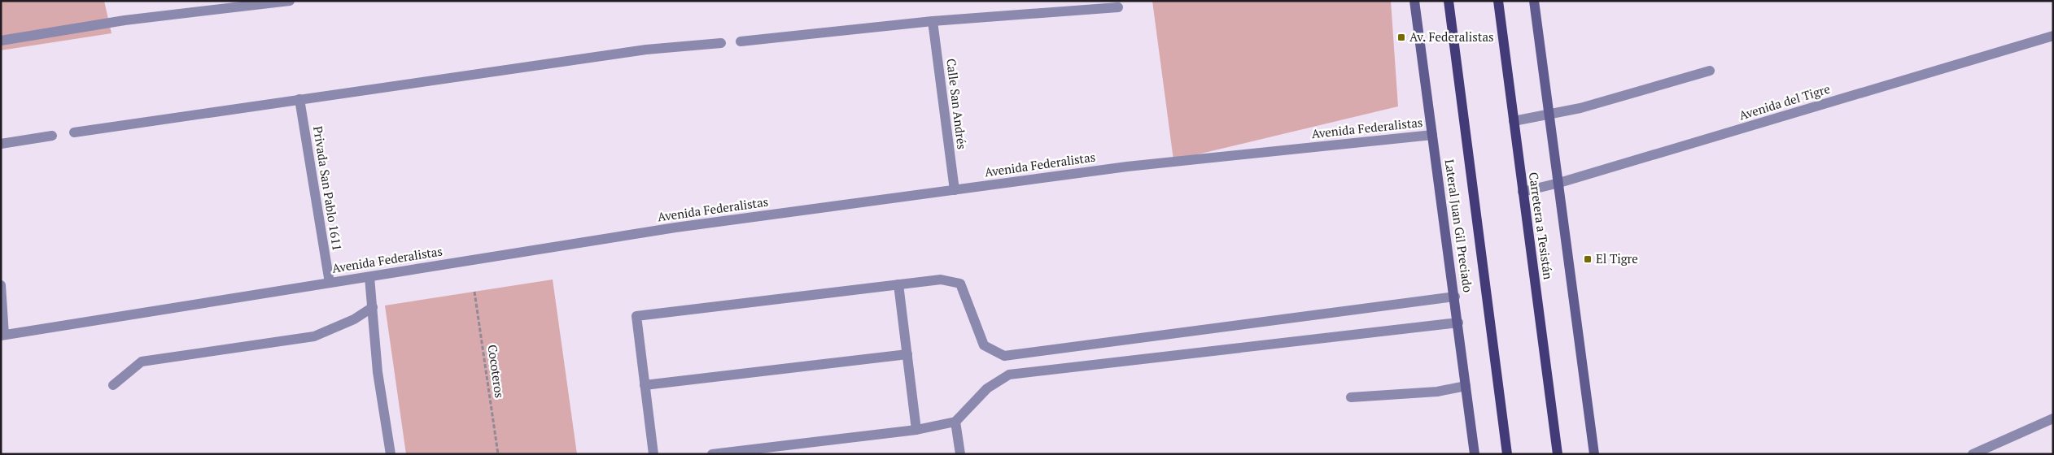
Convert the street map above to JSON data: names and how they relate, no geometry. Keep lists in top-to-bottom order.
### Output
{
  "streets": {
    "main road": ["Lateral Juan Gil Preciado", "Carretera a Tesistán"],
    "street": [
      "Avenida del Tigre",
      "Calle San Andrés",
      "Avenida Federalistas",
      "Privada San Pablo 1611"
    ],
    "path": ["Cocoteros"]
  },
  "crossings": [
    ["Avenida del Tigre", "Carretera a Tesistán"],
    ["Calle San Andrés", "Avenida Federalistas"],
    ["Avenida Federalistas", "Privada San Pablo 1611"],
    ["Avenida Federalistas", "Lateral Juan Gil Preciado"]
  ],
  "places": {
    "transit": ["Av. Federalistas", "El Tigre"]
  }
}
